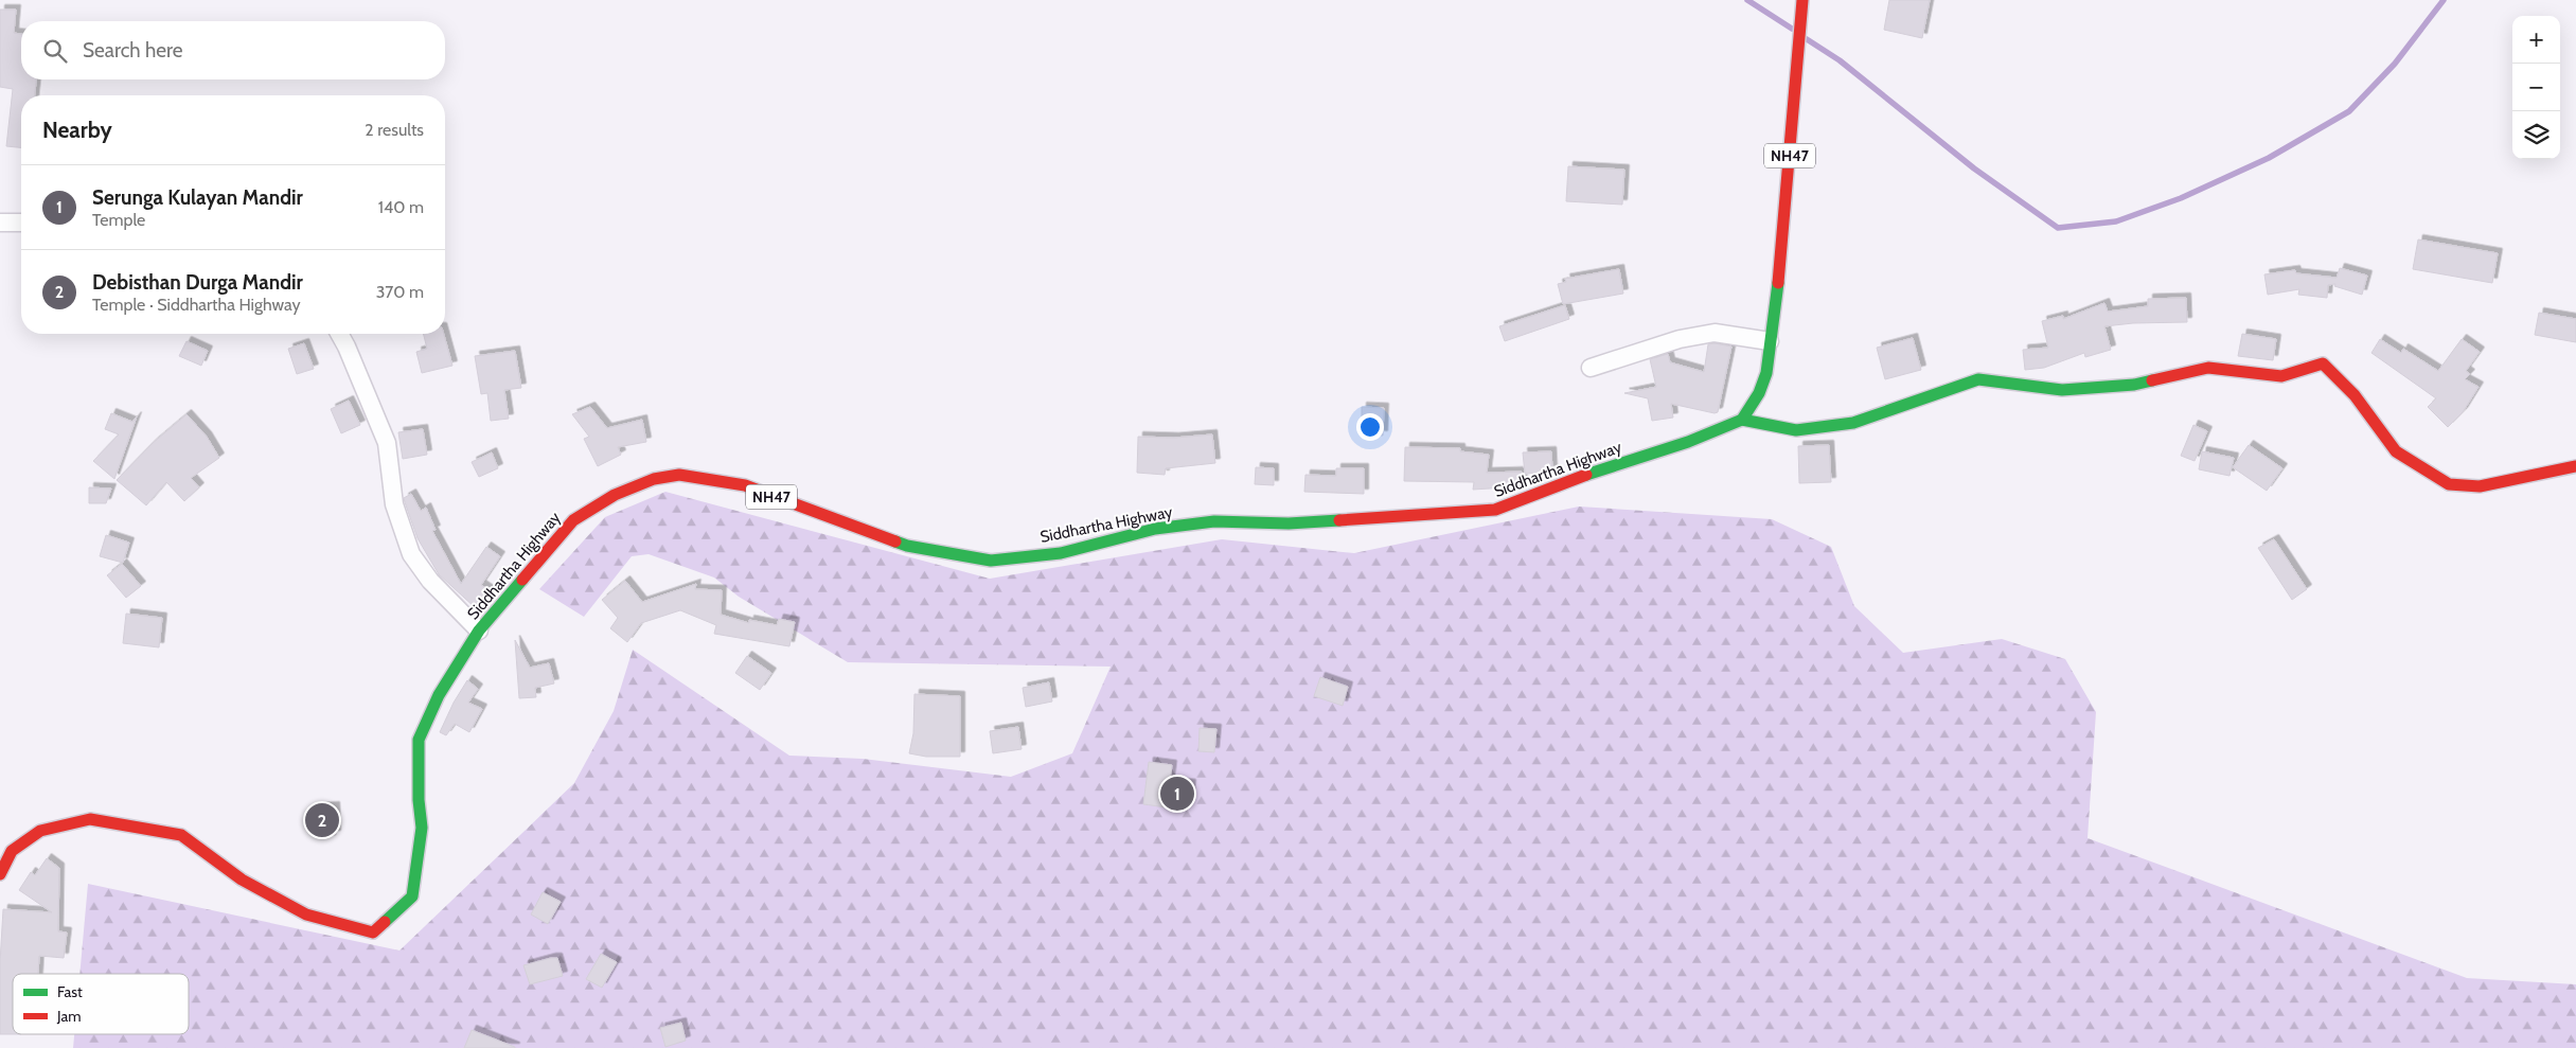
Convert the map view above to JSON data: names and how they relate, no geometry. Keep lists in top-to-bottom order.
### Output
{
  "streets": {
    "main road": ["NH47", "Siddhartha Highway"]
  },
  "crossings": [
    ["NH47", "Siddhartha Highway"]
  ],
  "legend": ["Fast", "Jam"],
  "page": {
    "map_buttons": ["+", "−"],
    "search": "Search here",
    "heading": ["Nearby", "2 results"],
    "list": [
      {
        "mark": "1",
        "name": "Serunga Kulayan Mandir",
        "note": "Temple",
        "value": "140 m"
      },
      {
        "mark": "2",
        "name": "Debisthan Durga Mandir",
        "note": "Temple · Siddhartha Highway",
        "value": "370 m"
      }
    ],
    "pins": ["1", "2"]
  }
}
